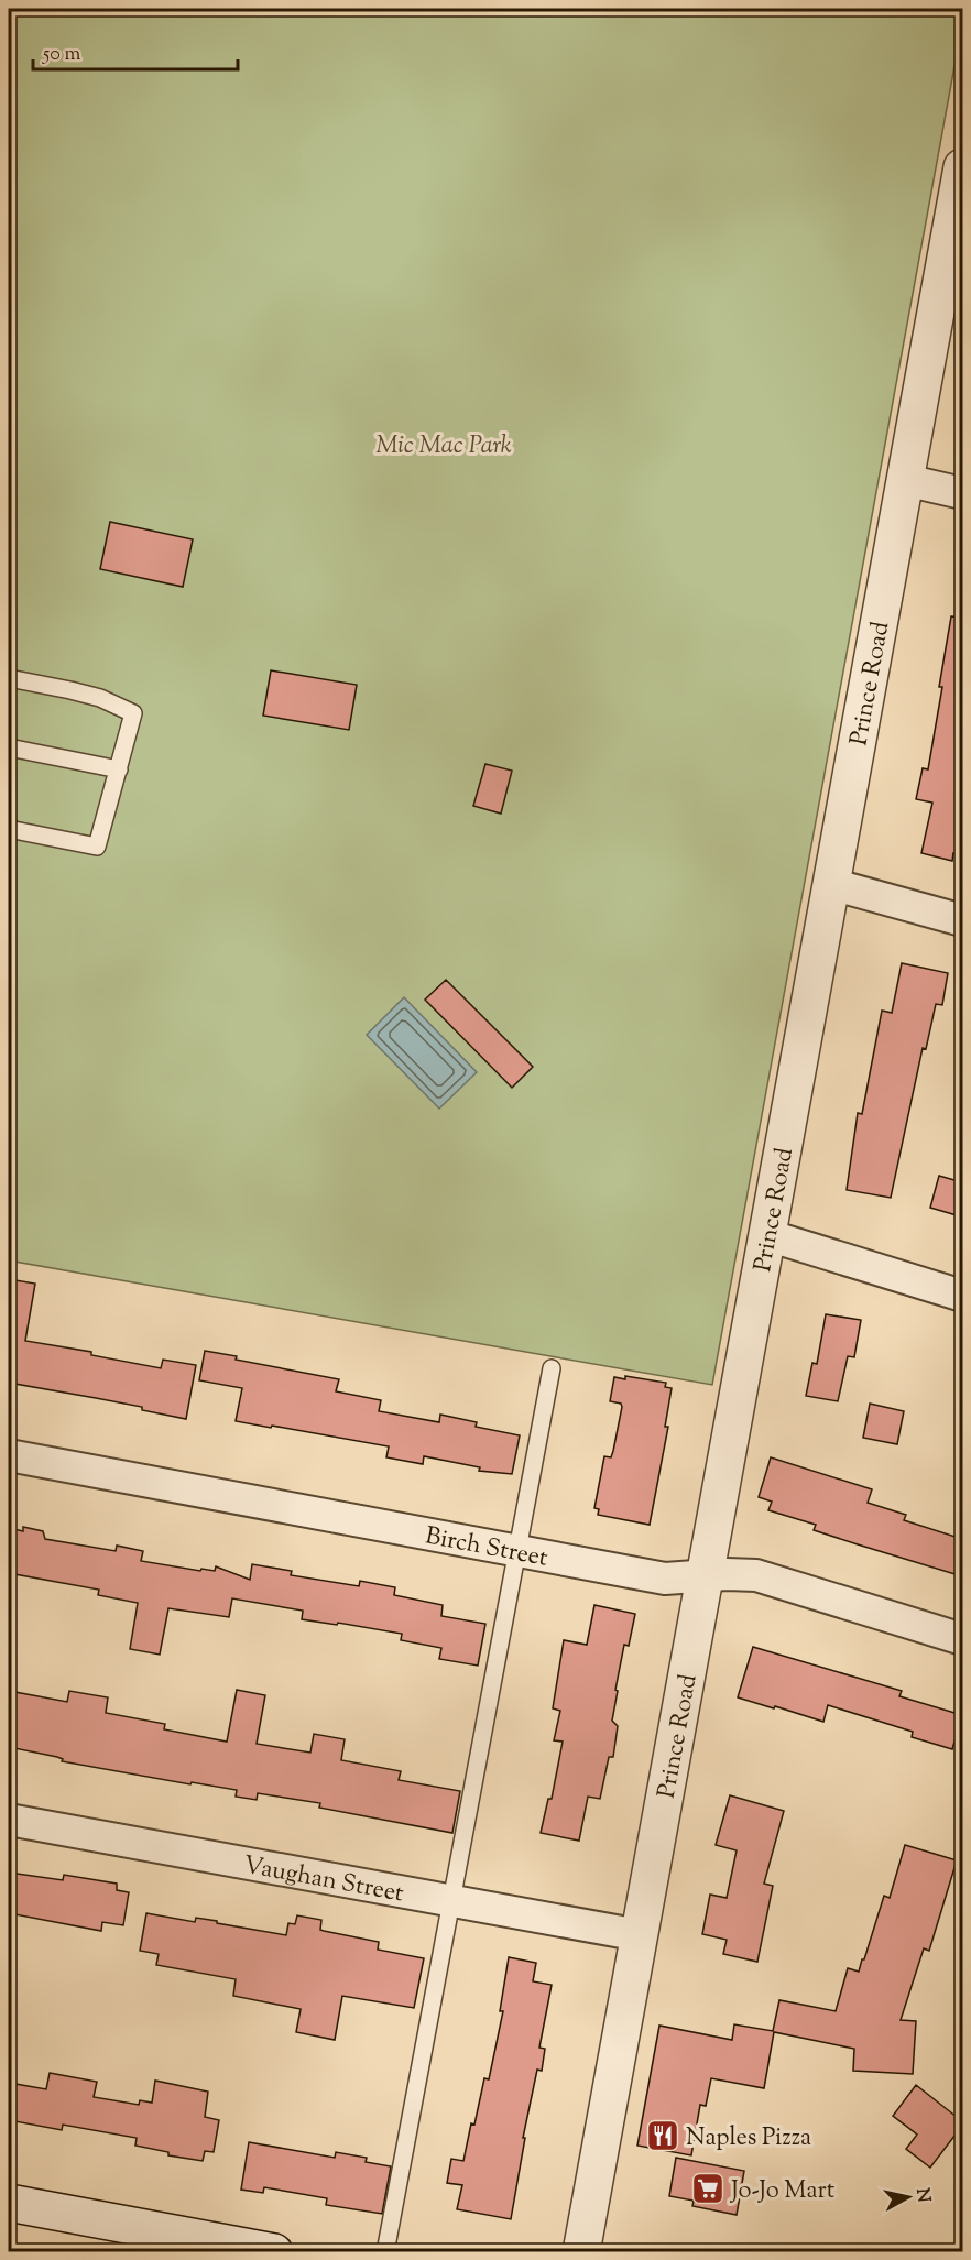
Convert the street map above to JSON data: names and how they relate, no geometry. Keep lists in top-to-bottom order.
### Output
{
  "streets": {
    "street": ["Prince Road", "Birch Street", "Vaughan Street"]
  },
  "crossings": [
    ["Prince Road", "Birch Street"],
    ["Prince Road", "Vaughan Street"]
  ],
  "parks": ["Mic Mac Park"],
  "places": {
    "restaurant": ["Naples Pizza"],
    "supermarket": ["Jo-Jo Mart"]
  },
  "scale_bar": "50 m",
  "north": "right"
}
